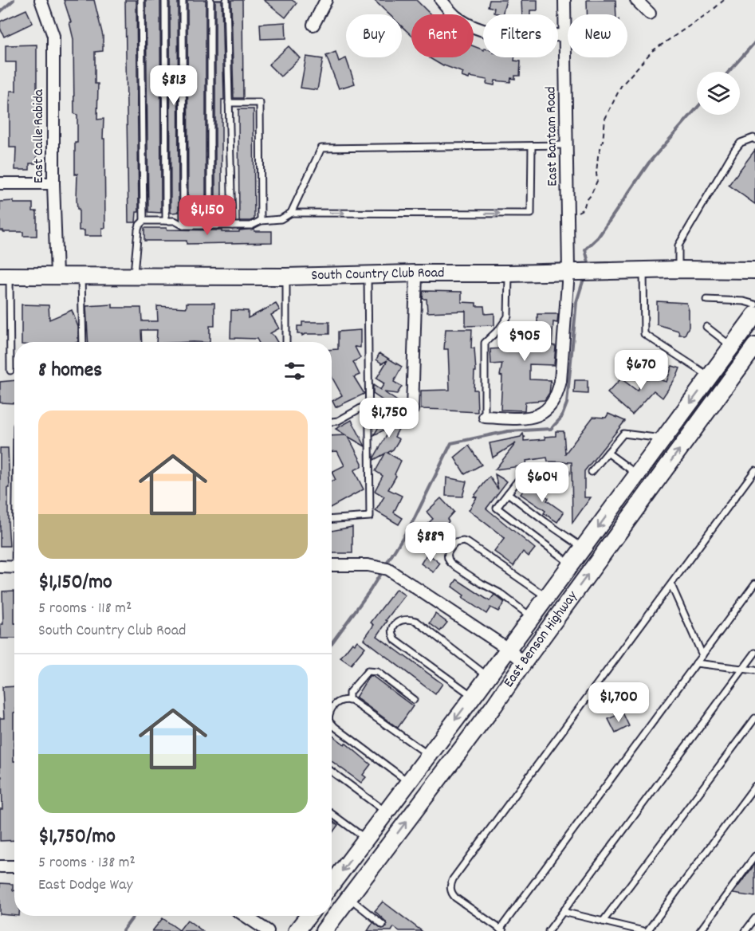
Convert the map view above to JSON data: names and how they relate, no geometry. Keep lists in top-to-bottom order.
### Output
{
  "streets": {
    "main road": ["South Country Club Road", "East Benson Highway"],
    "street": ["East Calle Rabida", "East Bantam Road"]
  },
  "crossings": [
    ["East Calle Rabida", "South Country Club Road"],
    ["East Bantam Road", "South Country Club Road"]
  ],
  "page": {
    "chip": [
      "Buy",
      "Rent",
      "Filters",
      "New"
    ],
    "price": [
      "$813",
      "$1,150",
      "$905",
      "$670",
      "$1,750",
      "$604",
      "$889",
      "$1,700"
    ],
    "heading": "8 homes",
    "list": [
      {
        "name": "$1,150/mo",
        "note": "5 rooms · 118 m² · South Country Club Road"
      },
      {
        "name": "$1,750/mo",
        "note": "5 rooms · 138 m² · East Dodge Way"
      }
    ]
  }
}
